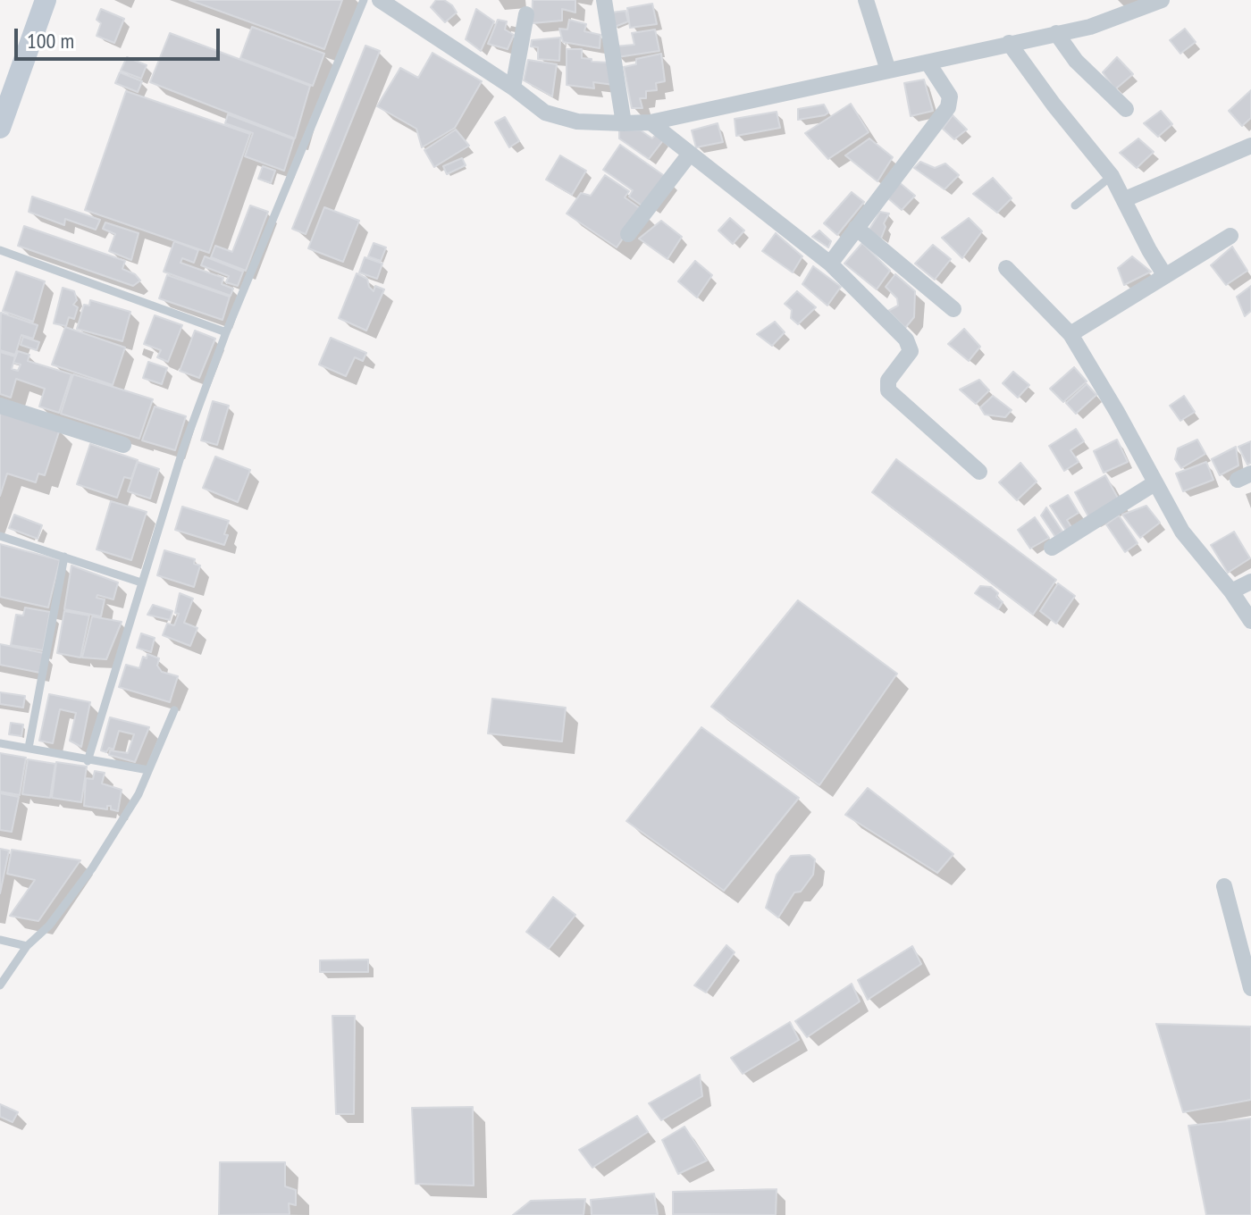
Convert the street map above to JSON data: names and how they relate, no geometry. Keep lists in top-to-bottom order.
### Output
{
  "scale_bar": "100 m"
}
